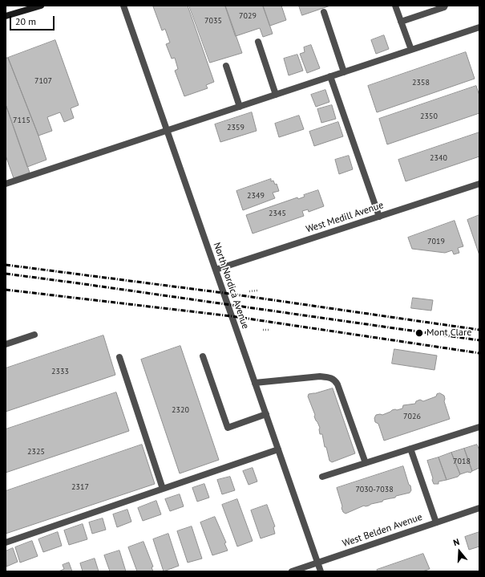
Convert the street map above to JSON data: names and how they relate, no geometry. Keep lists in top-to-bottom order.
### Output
{
  "streets": {
    "street": ["West Medill Avenue", "North Nordica Avenue", "West Belden Avenue"]
  },
  "crossings": [
    ["West Medill Avenue", "North Nordica Avenue"],
    ["North Nordica Avenue", "West Belden Avenue"]
  ],
  "places": ["Mont Clare"],
  "house_numbers": [
    "7029",
    "7035",
    "7107",
    "2358",
    "2350",
    "7115",
    "2359",
    "2340",
    "2349",
    "2345",
    "7019",
    "2333",
    "2320",
    "7026",
    "2325",
    "7018",
    "2317",
    "7030-7038"
  ],
  "scale_bar": "20 m",
  "north": "top"
}
